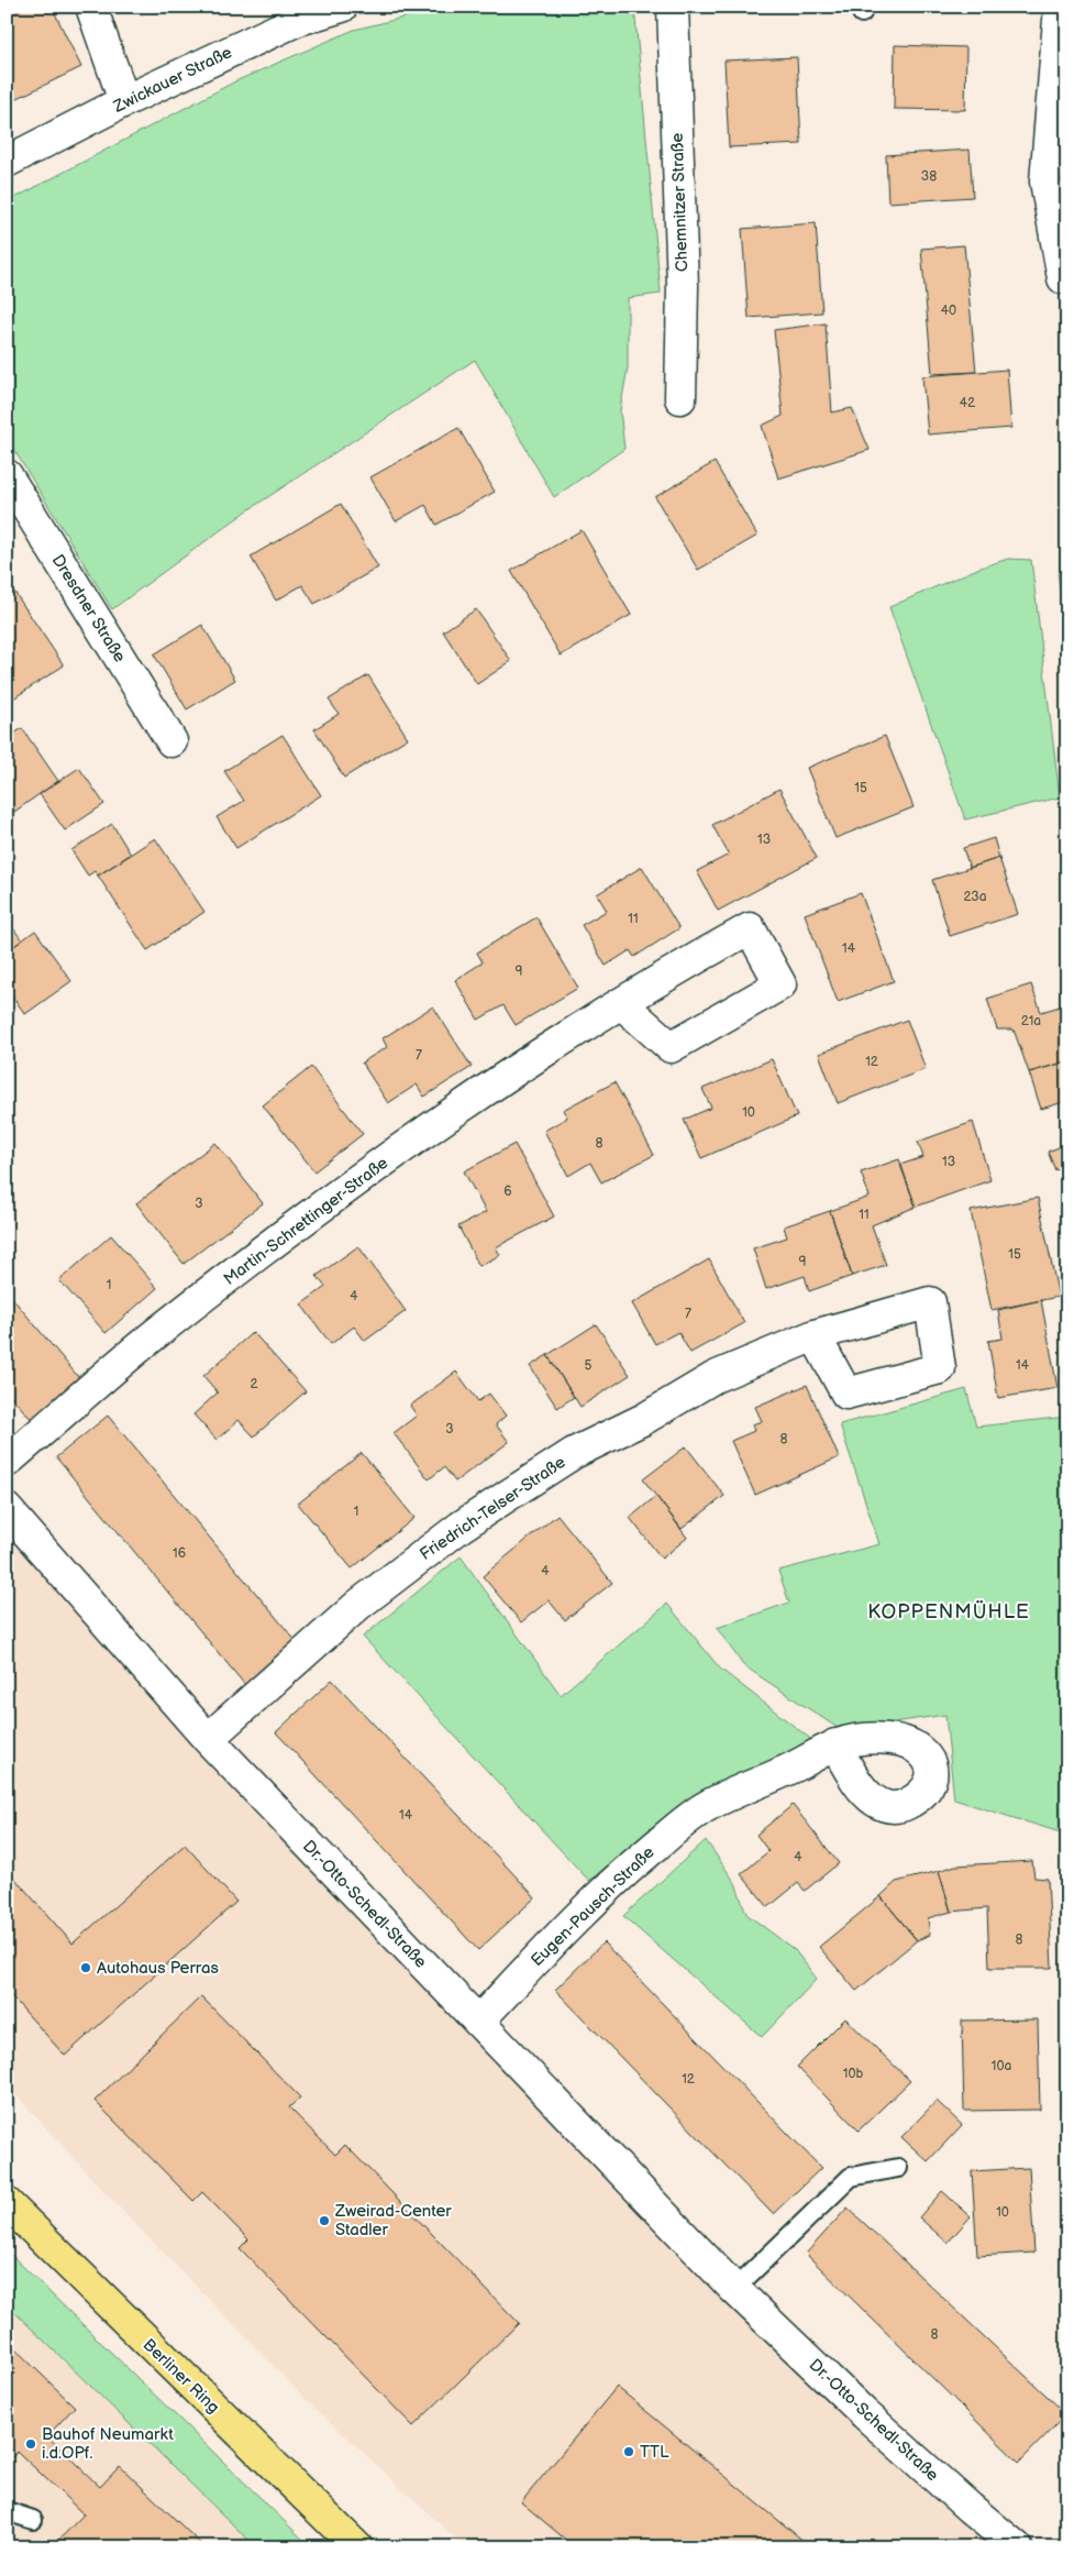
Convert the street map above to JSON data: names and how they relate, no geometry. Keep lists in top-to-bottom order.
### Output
{
  "streets": {
    "main road": ["Berliner Ring"],
    "street": [
      "Zwickauer Straße",
      "Chemnitzer Straße",
      "Dresdner Straße",
      "Martin-Schrettinger-Straße",
      "Friedrich-Telser-Straße",
      "Dr.-Otto-Schedl-Straße",
      "Eugen-Pausch-Straße"
    ]
  },
  "crossings": [
    ["Friedrich-Telser-Straße", "Dr.-Otto-Schedl-Straße"],
    ["Dr.-Otto-Schedl-Straße", "Eugen-Pausch-Straße"]
  ],
  "districts": ["KOPPENMÜHLE"],
  "places": [
    "Autohaus Perras",
    "Zweirad-Center Stadler",
    "Bauhof Neumarkt i.d.OPf.",
    "TTL"
  ],
  "house_numbers": [
    "38",
    "40",
    "42",
    "15",
    "13",
    "23a",
    "11",
    "14",
    "9",
    "21a",
    "7",
    "12",
    "10",
    "8",
    "13",
    "6",
    "3",
    "11",
    "15",
    "9",
    "1",
    "4",
    "7",
    "5",
    "14",
    "2",
    "3",
    "8",
    "1",
    "16",
    "4",
    "14",
    "4",
    "8",
    "10a",
    "10b",
    "12",
    "10",
    "8"
  ]
}
